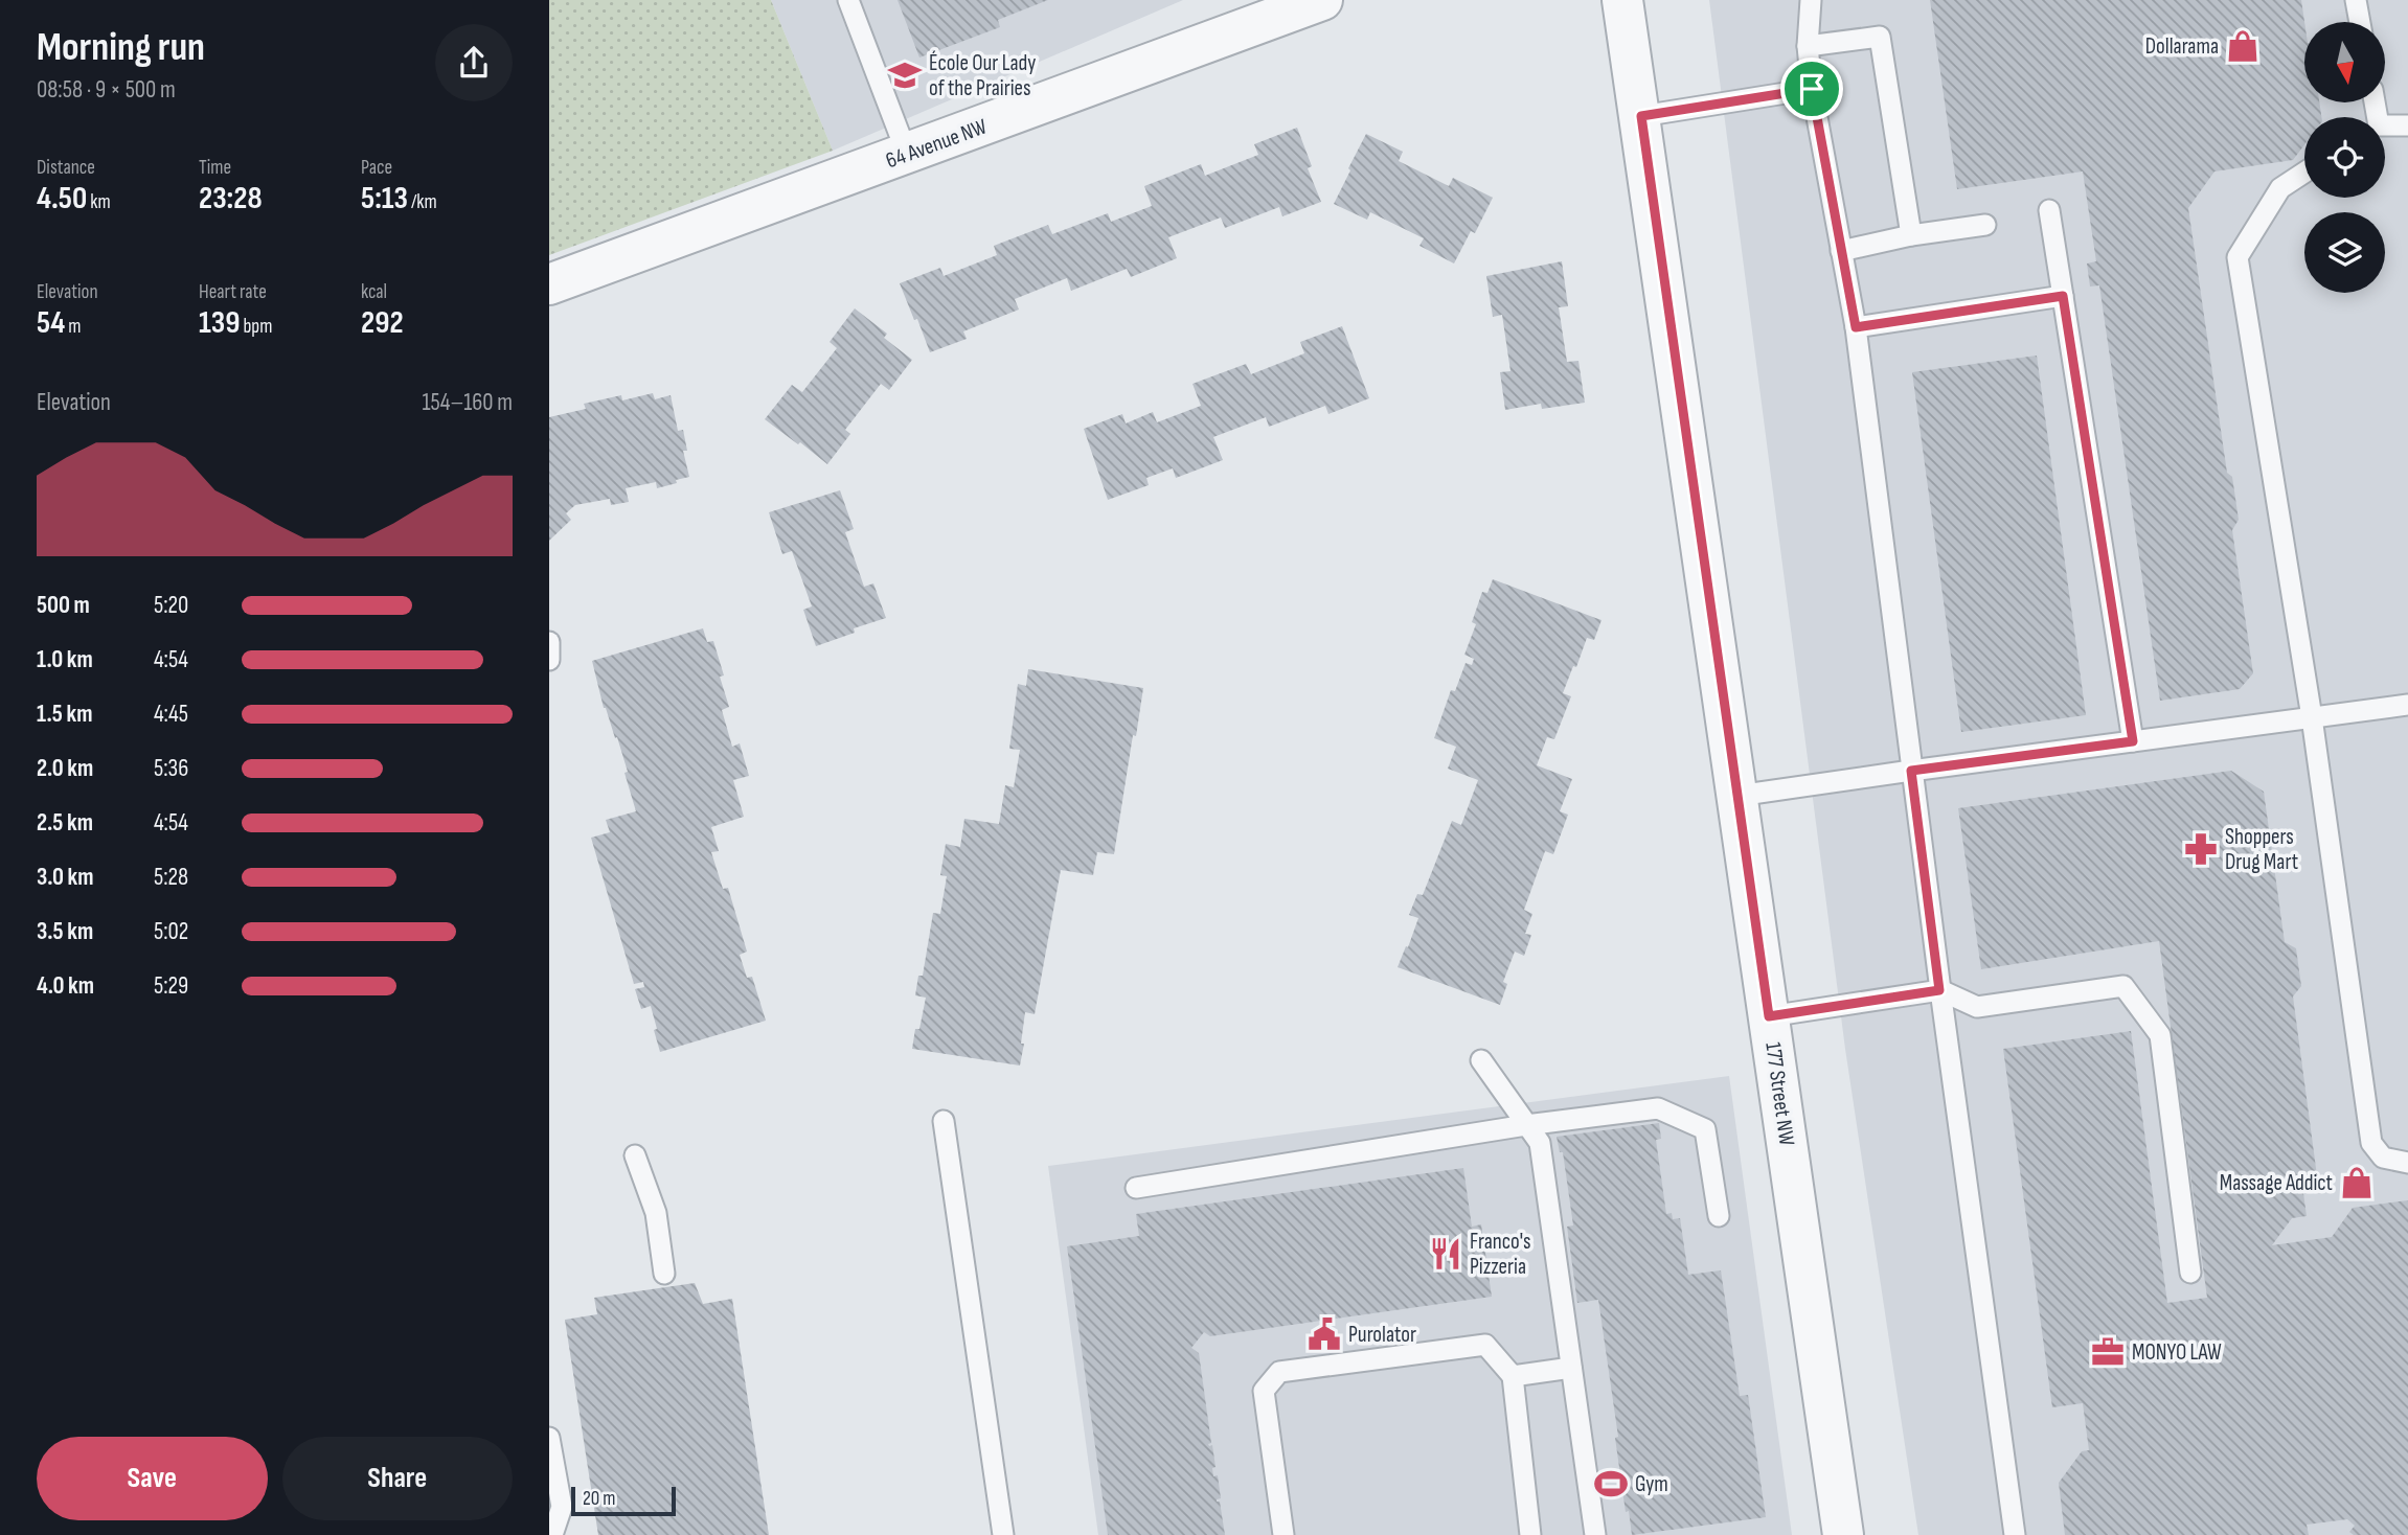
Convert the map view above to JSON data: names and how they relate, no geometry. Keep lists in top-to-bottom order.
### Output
{
  "streets": {
    "street": ["64 Avenue NW", "177 Street NW"]
  },
  "places": {
    "shop": ["Dollarama", "Massage Addict"],
    "school or university": ["École Our Lady of the Prairies"],
    "pharmacy": ["Shoppers Drug Mart"],
    "restaurant": ["Franco's Pizzeria"],
    "public building": ["Purolator"],
    "office": ["MONYO LAW"],
    "sports": ["Gym"]
  },
  "scale_bar": "20 m",
  "north": "bottom",
  "page": {
    "heading": ["Morning run", "08:58 · 9 × 500 m"],
    "stats": [
      ["Distance", "4.50 km"],
      ["Time", "23:28"],
      ["Pace", "5:13 /km"],
      ["Elevation", "54 m"],
      ["Heart rate", "139 bpm"],
      ["kcal", "292"]
    ],
    "chart": ["Elevation", "154–160 m"],
    "list": [
      {
        "name": "500 m",
        "note": "5:20"
      },
      {
        "name": "1.0 km",
        "note": "4:54"
      },
      {
        "name": "1.5 km",
        "note": "4:45"
      },
      {
        "name": "2.0 km",
        "note": "5:36"
      },
      {
        "name": "2.5 km",
        "note": "4:54"
      },
      {
        "name": "3.0 km",
        "note": "5:28"
      },
      {
        "name": "3.5 km",
        "note": "5:02"
      },
      {
        "name": "4.0 km",
        "note": "5:29"
      }
    ],
    "buttons": ["Save", "Share"],
    "scale": "20 m"
  }
}
